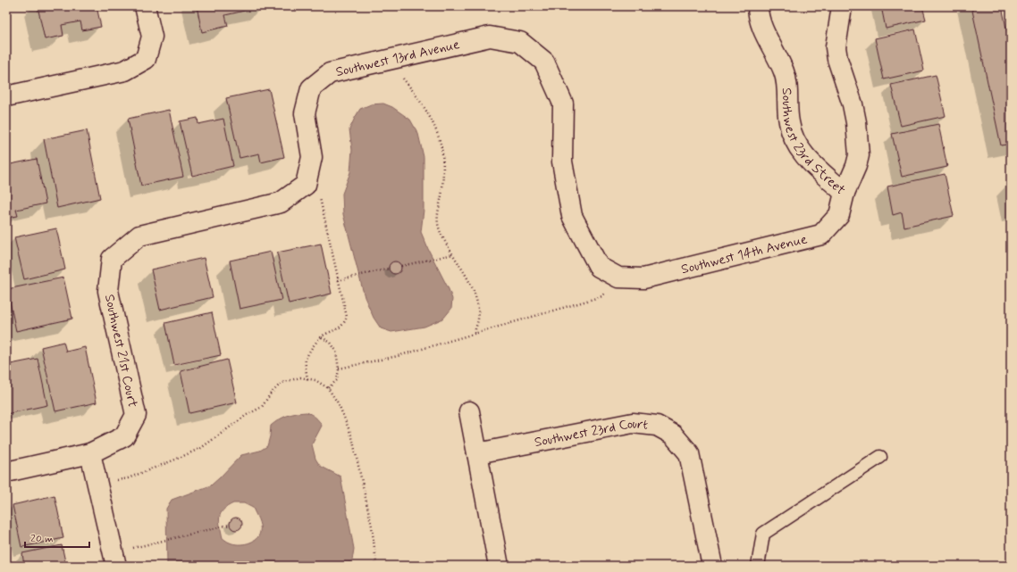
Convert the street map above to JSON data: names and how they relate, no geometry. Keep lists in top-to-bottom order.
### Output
{
  "streets": {
    "street": [
      "Southwest 13rd Avenue",
      "Southwest 23rd Street",
      "Southwest 14th Avenue",
      "Southwest 21st Court",
      "Southwest 23rd Court"
    ]
  },
  "crossings": [
    ["Southwest 13rd Avenue", "Southwest 14th Avenue"],
    ["Southwest 13rd Avenue", "Southwest 21st Court"],
    ["Southwest 23rd Street", "Southwest 14th Avenue"]
  ],
  "scale_bar": "20 m"
}
